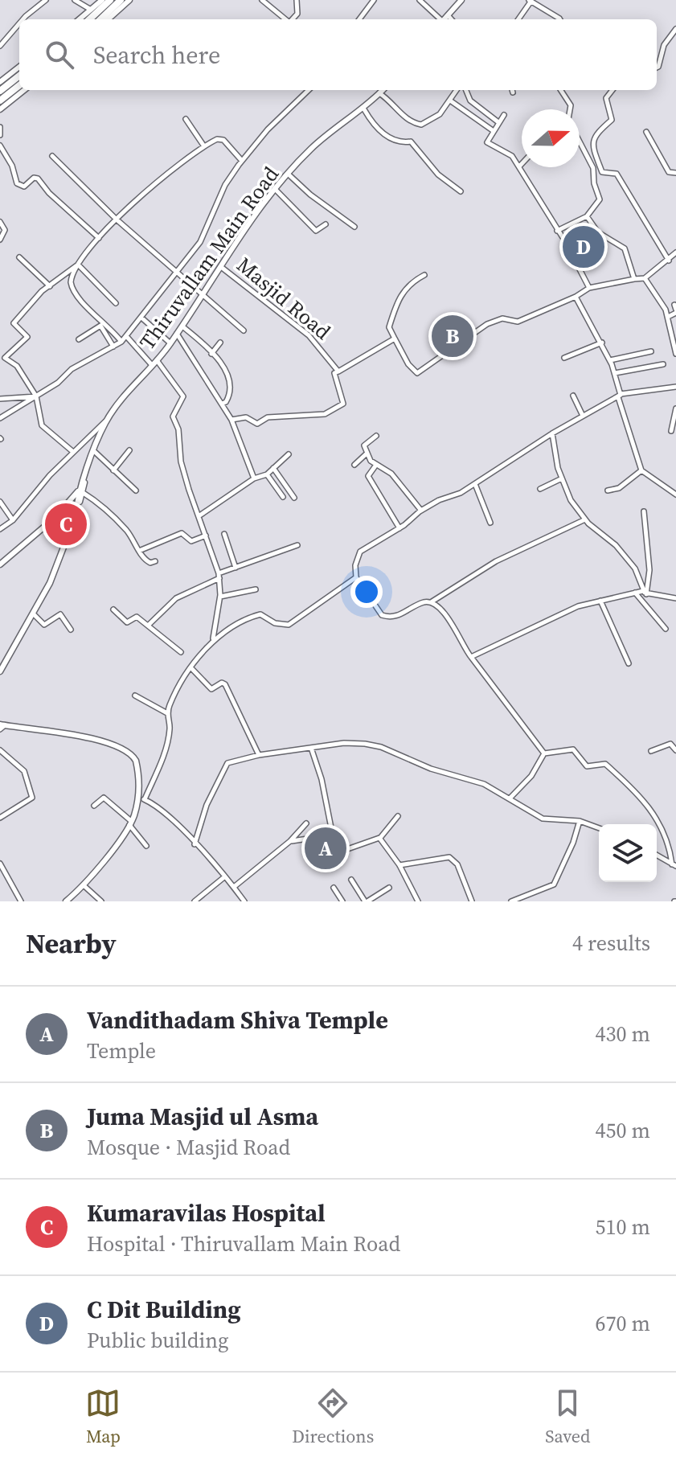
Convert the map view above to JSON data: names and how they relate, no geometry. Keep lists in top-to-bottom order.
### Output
{
  "streets": {
    "main road": ["Thiruvallam Main Road"],
    "street": ["Masjid Road"]
  },
  "crossings": [
    ["Thiruvallam Main Road", "Masjid Road"]
  ],
  "north": "right",
  "page": {
    "search": "Search here",
    "pins": [
      "D",
      "B",
      "C",
      "A"
    ],
    "heading": ["Nearby", "4 results"],
    "list": [
      {
        "mark": "A",
        "name": "Vandithadam Shiva Temple",
        "note": "Temple",
        "value": "430 m"
      },
      {
        "mark": "B",
        "name": "Juma Masjid ul Asma",
        "note": "Mosque · Masjid Road",
        "value": "450 m"
      },
      {
        "mark": "C",
        "name": "Kumaravilas Hospital",
        "note": "Hospital · Thiruvallam Main Road",
        "value": "510 m"
      },
      {
        "mark": "D",
        "name": "C Dit Building",
        "note": "Public building",
        "value": "670 m"
      }
    ],
    "nav": ["Map", "Directions", "Saved"]
  }
}
